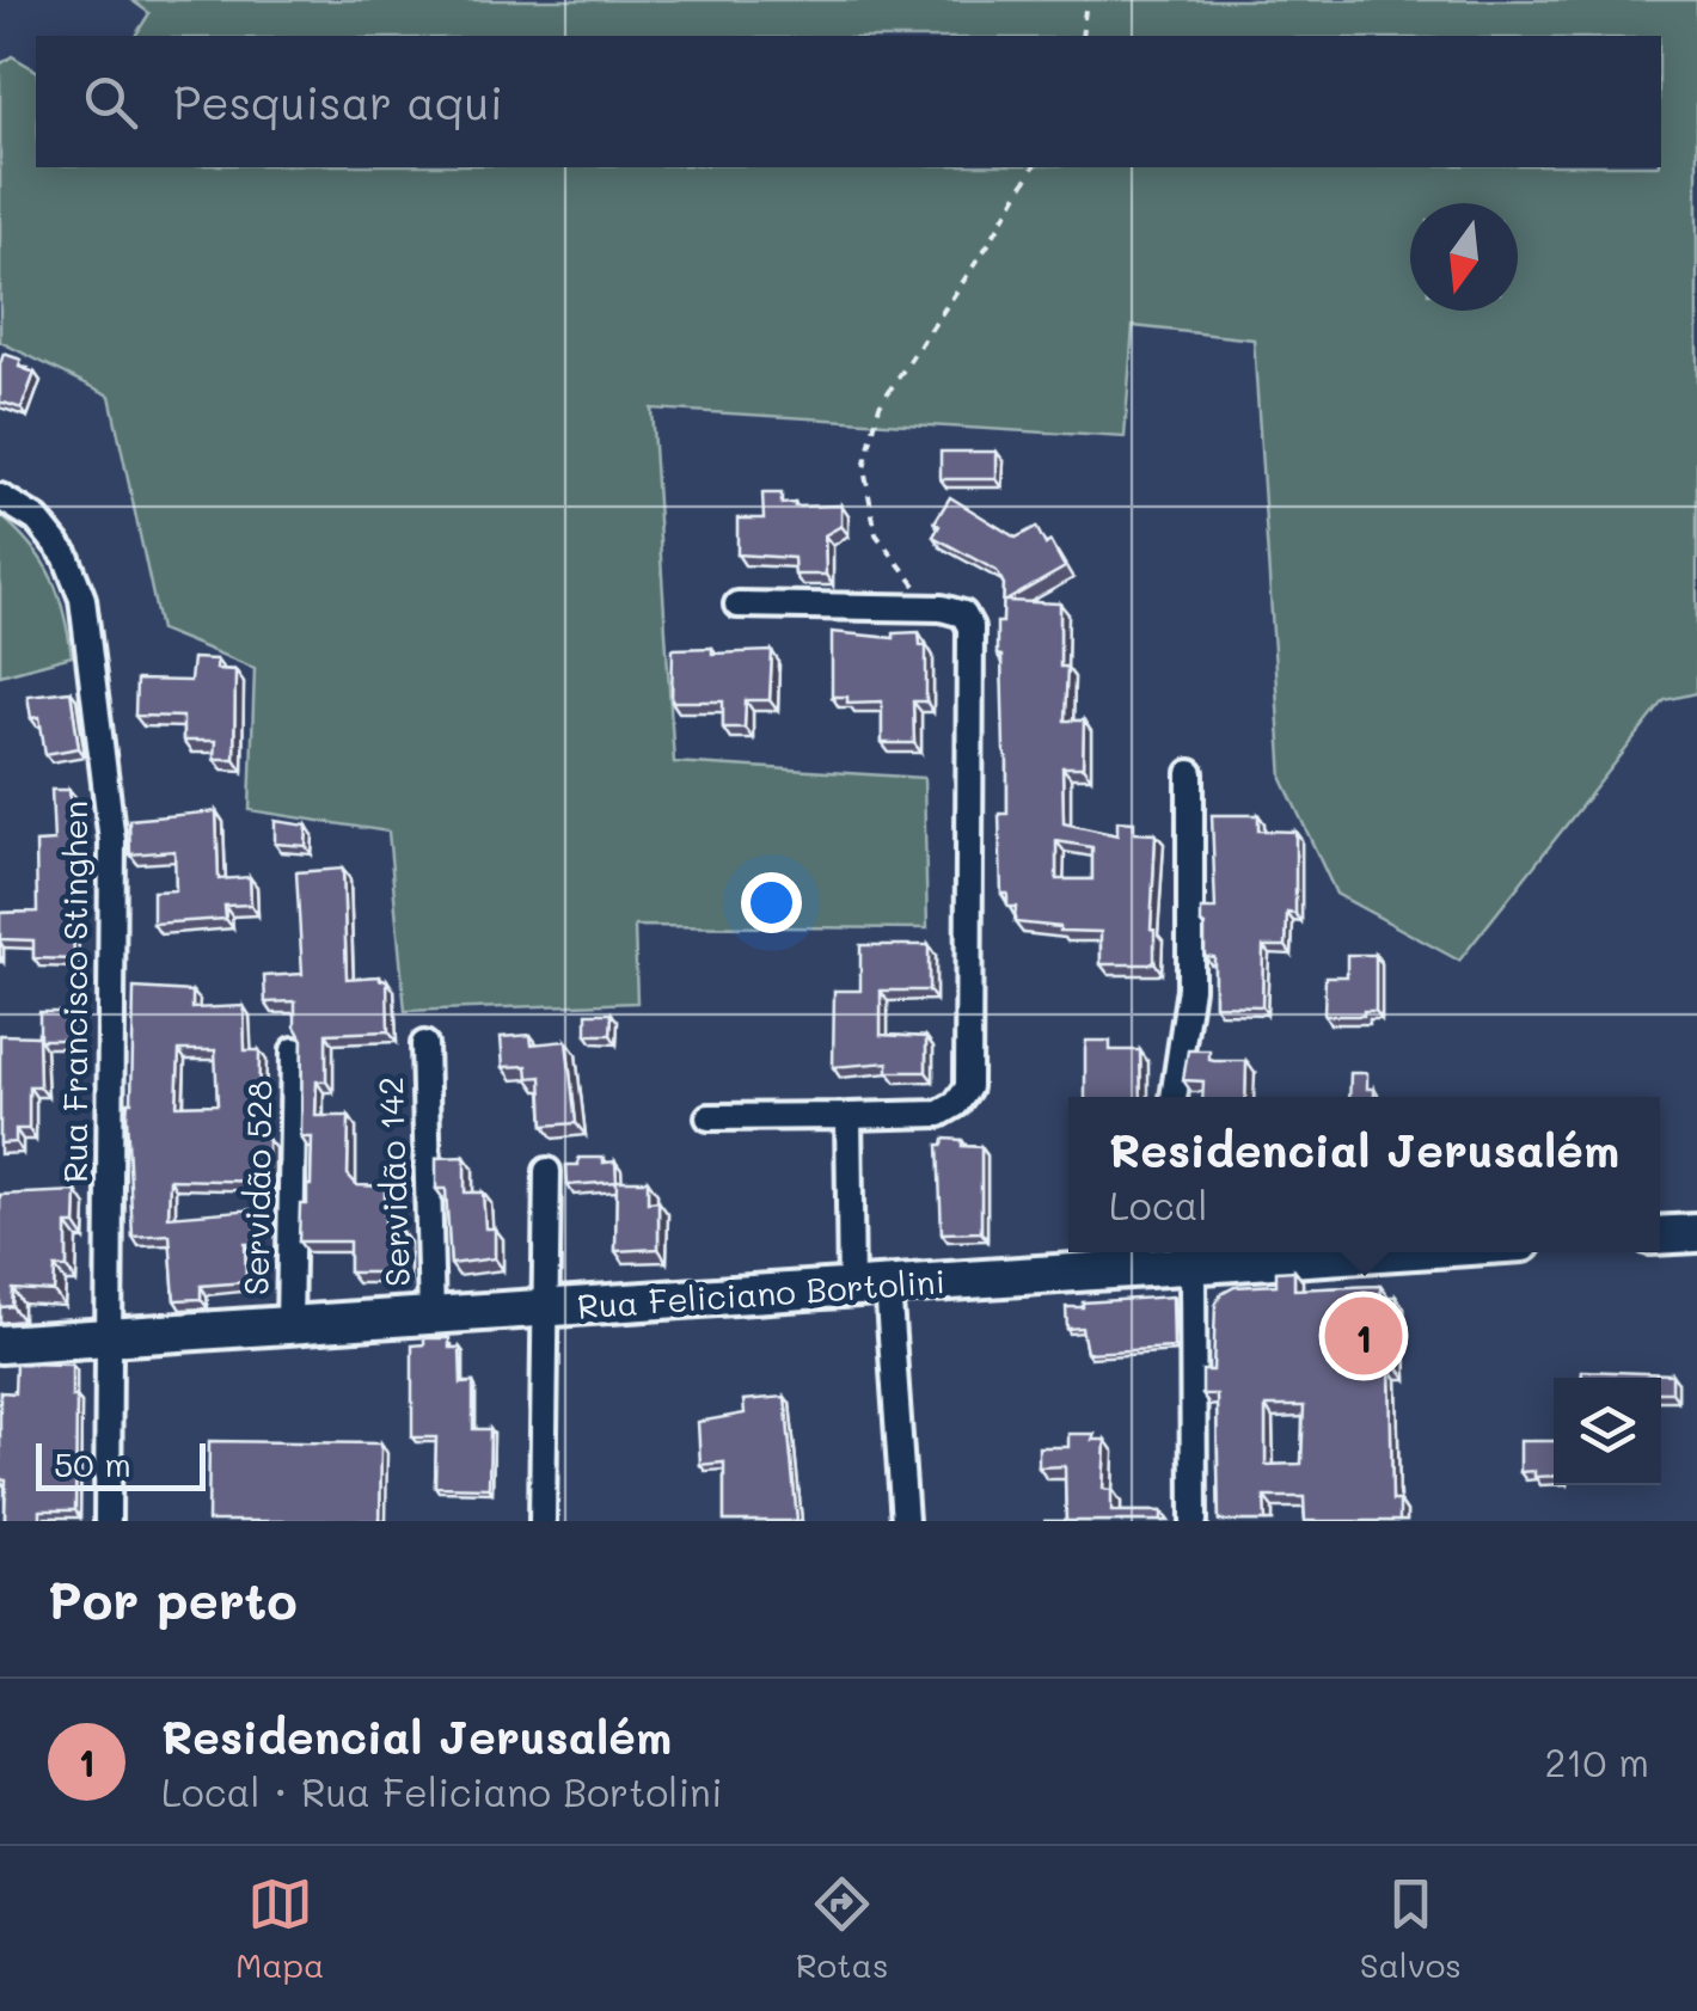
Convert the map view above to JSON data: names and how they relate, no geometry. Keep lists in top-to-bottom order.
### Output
{
  "streets": {
    "main road": ["Rua Feliciano Bortolini"],
    "street": ["Rua Francisco Stinghen", "Servidão 142", "Servidão 528"]
  },
  "crossings": [
    ["Rua Francisco Stinghen", "Rua Feliciano Bortolini"],
    ["Servidão 142", "Rua Feliciano Bortolini"],
    ["Servidão 528", "Rua Feliciano Bortolini"]
  ],
  "scale_bar": "50 m",
  "north": "bottom",
  "page": {
    "search": "Pesquisar aqui",
    "popup": ["Residencial Jerusalém", "Local"],
    "pins": "1",
    "scale": "50 m",
    "heading": "Por perto",
    "list": [
      {
        "mark": "1",
        "name": "Residencial Jerusalém",
        "note": "Local · Rua Feliciano Bortolini",
        "value": "210 m"
      }
    ],
    "nav": ["Mapa", "Rotas", "Salvos"]
  }
}
